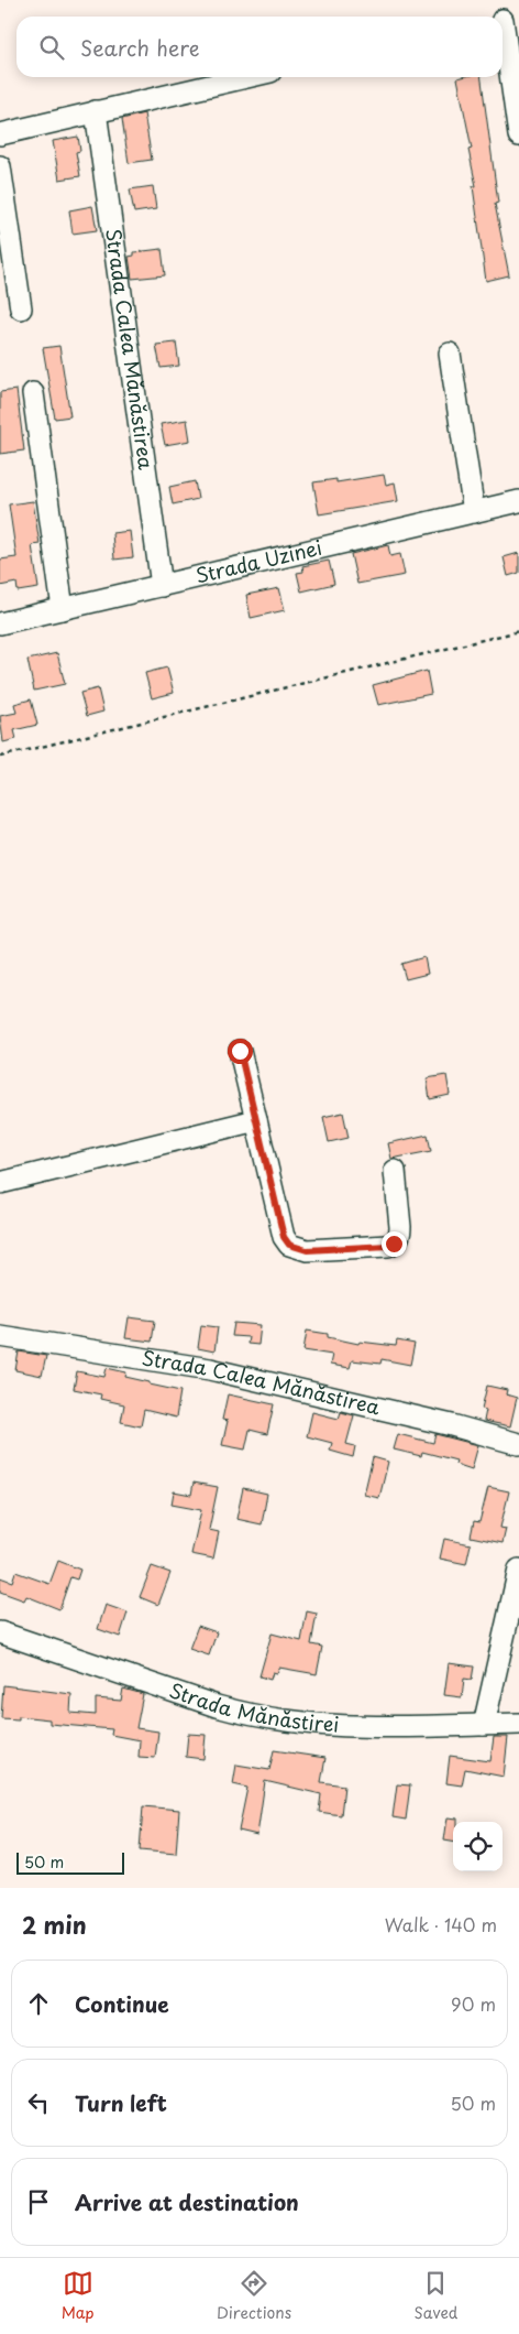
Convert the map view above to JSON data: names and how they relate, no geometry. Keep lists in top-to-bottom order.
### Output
{
  "streets": {
    "street": ["Strada Calea Mănăstirea", "Strada Uzinei", "Strada Mănăstirei"]
  },
  "crossings": [
    ["Strada Calea Mănăstirea", "Strada Uzinei"]
  ],
  "scale_bar": "50 m",
  "page": {
    "search": "Search here",
    "scale": "50 m",
    "heading": ["2 min", "Walk · 140 m"],
    "list": [
      ["Continue", "90 m"],
      ["Turn left", "50 m"],
      "Arrive at destination"
    ],
    "nav": ["Map", "Directions", "Saved"]
  }
}
